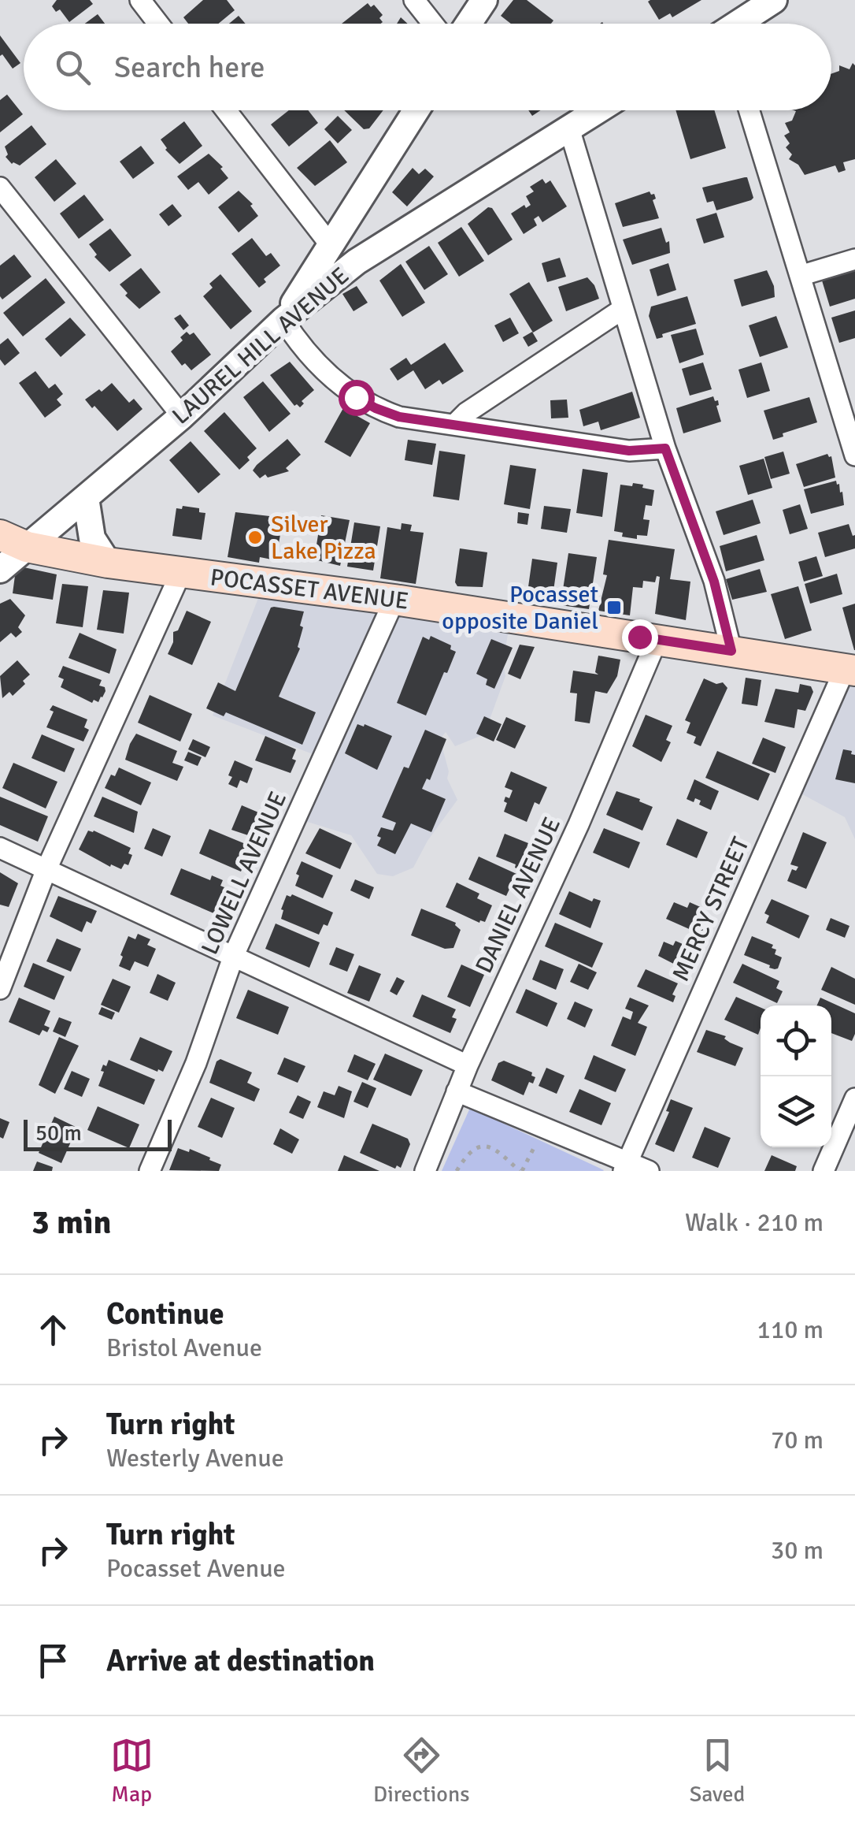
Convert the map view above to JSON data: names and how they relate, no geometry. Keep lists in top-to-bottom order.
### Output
{
  "streets": {
    "main road": ["POCASSET AVENUE"],
    "street": [
      "LAUREL HILL AVENUE",
      "LOWELL AVENUE",
      "DANIEL AVENUE",
      "MERCY STREET"
    ]
  },
  "crossings": [
    ["LAUREL HILL AVENUE", "POCASSET AVENUE"],
    ["POCASSET AVENUE", "LOWELL AVENUE"],
    ["POCASSET AVENUE", "DANIEL AVENUE"],
    ["POCASSET AVENUE", "MERCY STREET"]
  ],
  "places": {
    "other": ["Silver Lake Pizza"],
    "transit": ["Pocasset opposite Daniel"]
  },
  "scale_bar": "50 m",
  "page": {
    "search": "Search here",
    "scale": "50 m",
    "heading": ["3 min", "Walk · 210 m"],
    "list": [
      ["Continue", "Bristol Avenue", "110 m"],
      ["Turn right", "Westerly Avenue", "70 m"],
      ["Turn right", "Pocasset Avenue", "30 m"],
      "Arrive at destination"
    ],
    "nav": ["Map", "Directions", "Saved"]
  }
}
